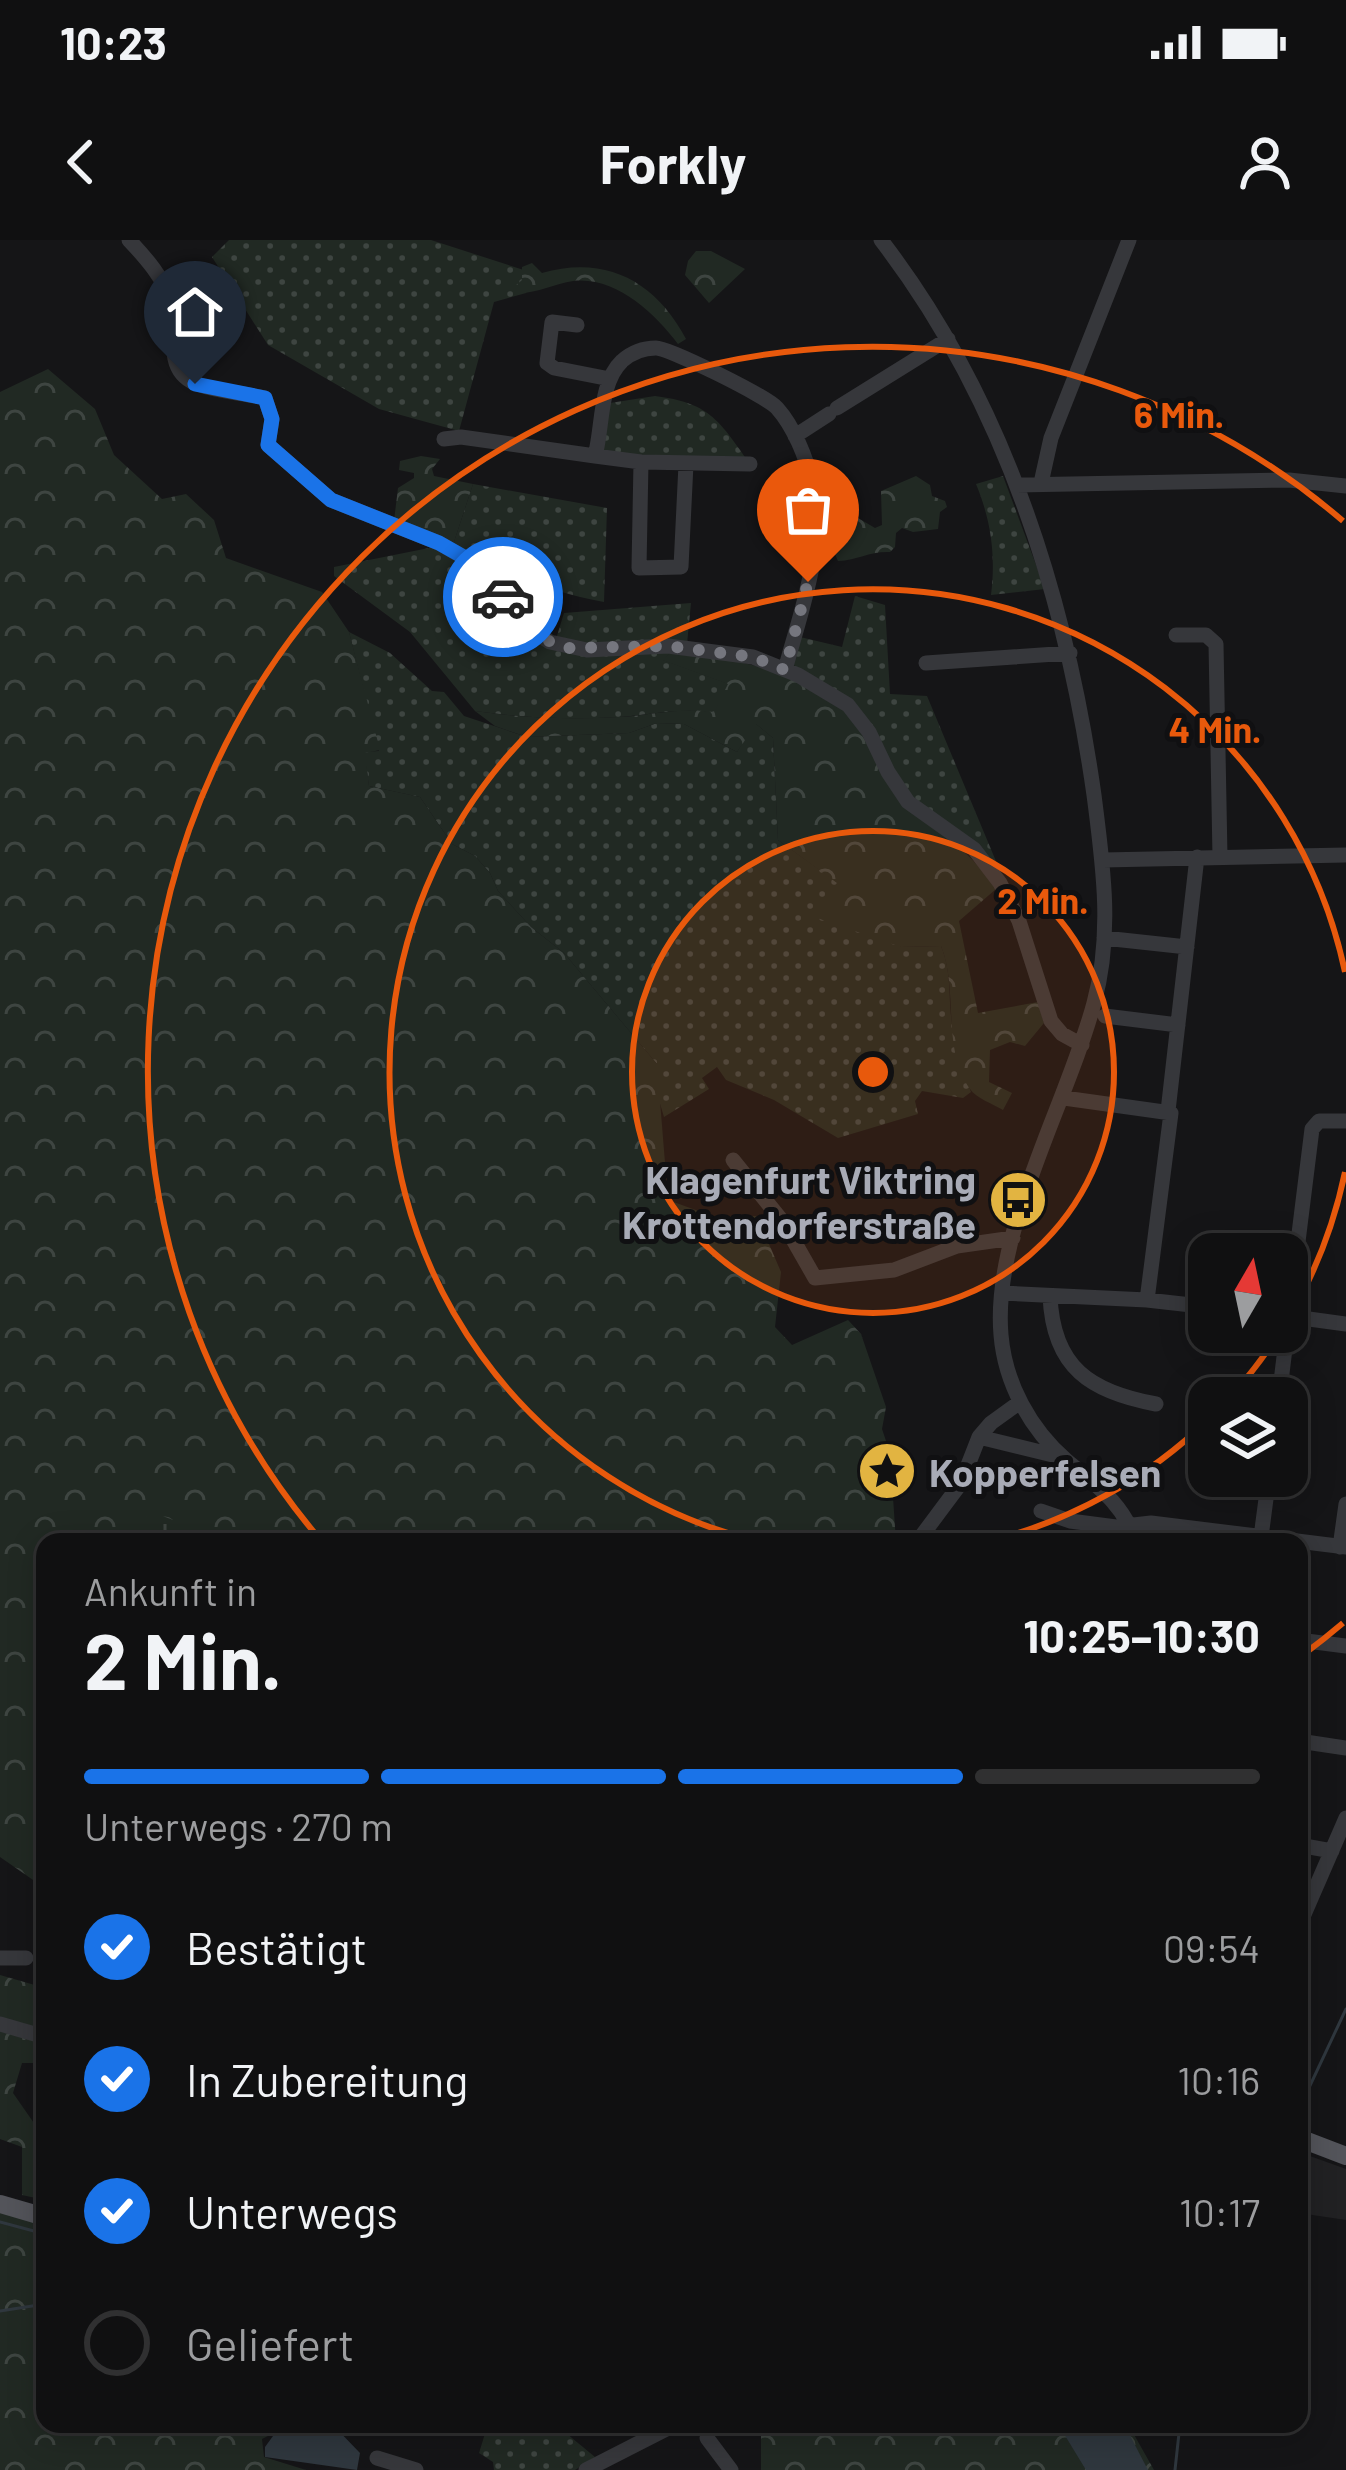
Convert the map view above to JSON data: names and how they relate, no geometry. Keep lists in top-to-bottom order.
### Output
{
  "places": {
    "bus stop": ["Klagenfurt Viktring Krottendorferstraße"],
    "place": ["Kopperfelsen"]
  },
  "north": "top",
  "page": {
    "status": "10:23",
    "header": "Forkly",
    "heading": ["2 Min.", "Ankunft in", "10:25–10:30"],
    "bar": "Unterwegs · 270 m",
    "list": [
      ["Bestätigt", "09:54"],
      ["In Zubereitung", "10:16"],
      ["Unterwegs", "10:17"],
      "Geliefert"
    ]
  },
  "rings": ["6 Min.", "4 Min.", "2 Min."]
}
